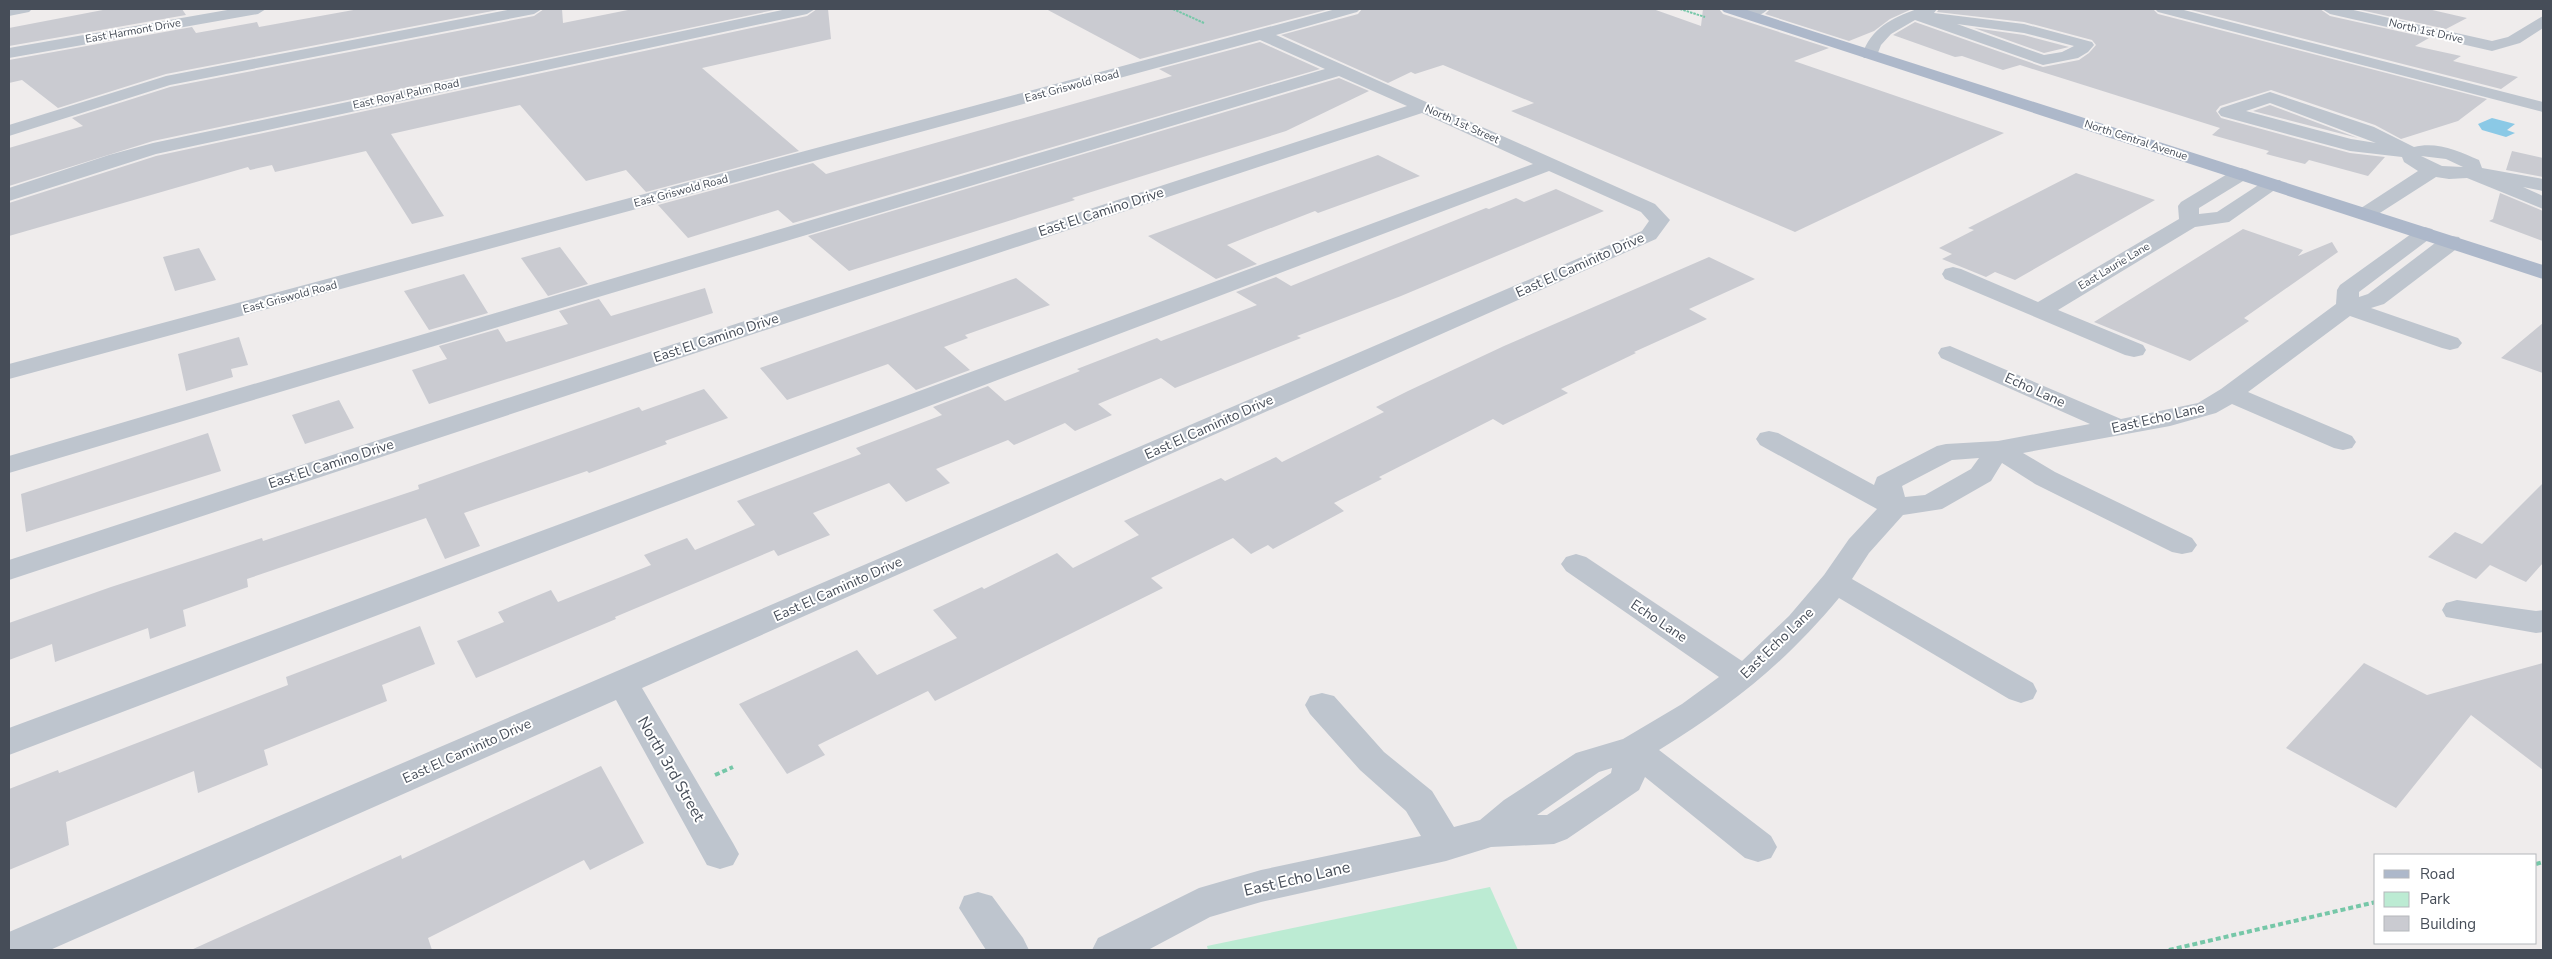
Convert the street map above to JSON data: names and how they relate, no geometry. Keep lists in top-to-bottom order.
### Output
{
  "streets": {
    "main road": ["North Central Avenue"],
    "street": [
      "East Harmont Drive",
      "North 1st Drive",
      "East Griswold Road",
      "East Royal Palm Road",
      "North 1st Street",
      "East El Camino Drive",
      "East El Caminito Drive",
      "East Laurie Lane",
      "Echo Lane",
      "East Echo Lane",
      "North 3rd Street"
    ]
  },
  "crossings": [
    ["East Griswold Road", "North 1st Street"],
    ["North 1st Street", "East El Camino Drive"],
    ["North 1st Street", "East El Caminito Drive"],
    ["North Central Avenue", "East Laurie Lane"],
    ["North Central Avenue", "East Echo Lane"],
    ["East El Caminito Drive", "North 3rd Street"],
    ["Echo Lane", "East Echo Lane"]
  ],
  "legend": ["Road", "Park", "Building"]
}
